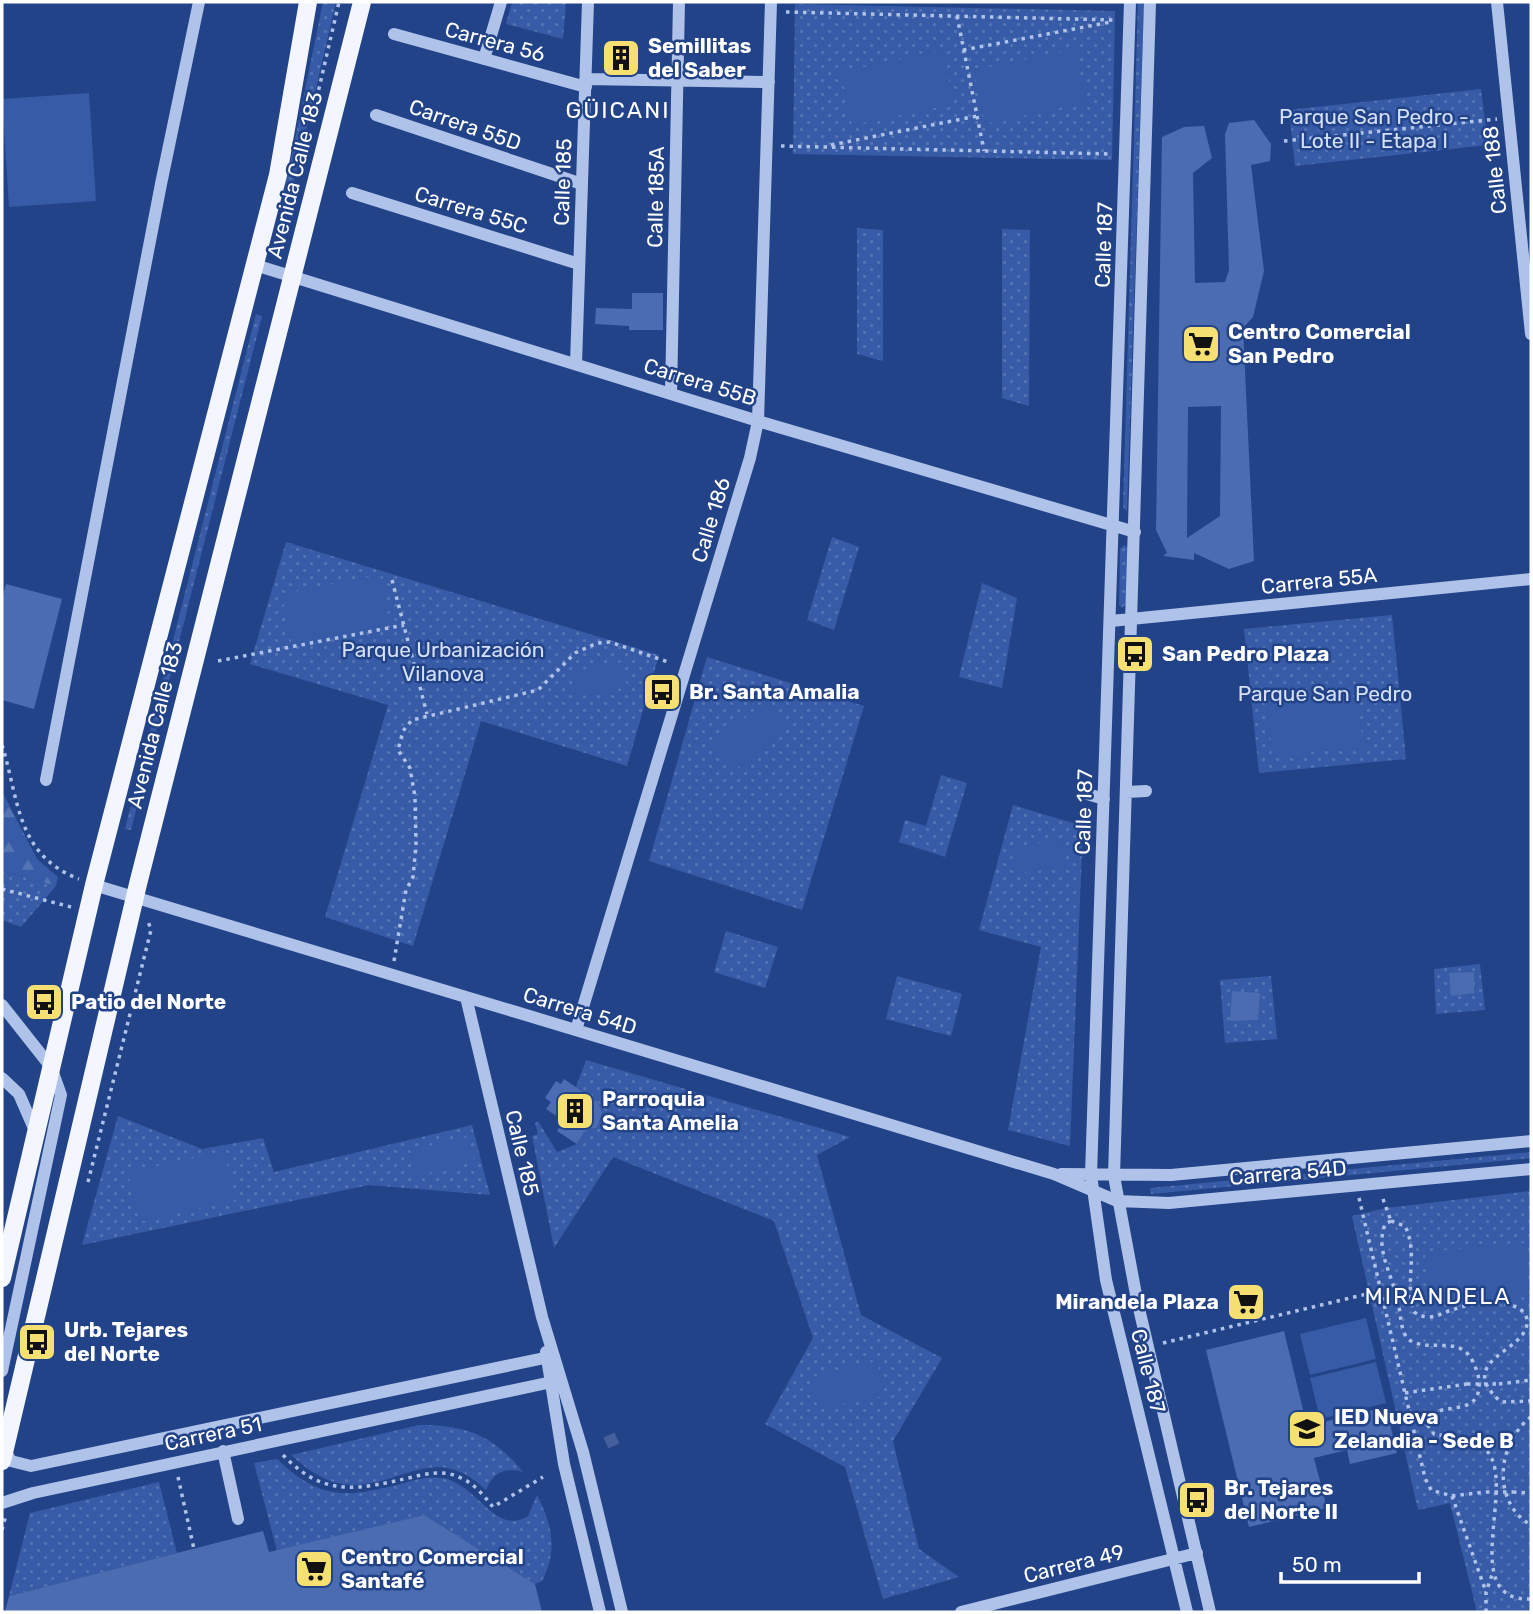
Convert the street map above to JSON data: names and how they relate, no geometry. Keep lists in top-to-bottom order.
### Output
{
  "streets": {
    "main road": ["Avenida Calle 183"],
    "street": [
      "Carrera 56",
      "Carrera 55D",
      "Calle 188",
      "Calle 185",
      "Calle 185A",
      "Carrera 55C",
      "Calle 187",
      "Carrera 55B",
      "Calle 186",
      "Carrera 55A",
      "Carrera 54D",
      "Carrera 51",
      "Carrera 49"
    ]
  },
  "crossings": [
    ["Carrera 56", "Calle 185"],
    ["Carrera 56", "Calle 185A"],
    ["Carrera 56", "Calle 186"],
    ["Carrera 55D", "Calle 185"],
    ["Avenida Calle 183", "Carrera 55B"],
    ["Avenida Calle 183", "Carrera 54D"],
    ["Avenida Calle 183", "Carrera 51"],
    ["Calle 185", "Carrera 55C"],
    ["Calle 185", "Carrera 55B"],
    ["Calle 185", "Carrera 54D"],
    ["Calle 185", "Carrera 51"],
    ["Calle 185A", "Carrera 55B"],
    ["Calle 187", "Carrera 55B"],
    ["Calle 187", "Carrera 55A"],
    ["Calle 187", "Carrera 54D"],
    ["Calle 187", "Carrera 49"],
    ["Carrera 55B", "Calle 186"],
    ["Calle 186", "Carrera 54D"]
  ],
  "districts": ["GÜICANI", "MIRANDELA"],
  "parks": ["Parque San Pedro - Lote II - Etapa I", "Parque Urbanización Vilanova", "Parque San Pedro"],
  "places": {
    "building": ["Semillitas del Saber", "Parroquia Santa Amelia"],
    "supermarket": ["Centro Comercial San Pedro", "Mirandela Plaza", "Centro Comercial Santafé"],
    "bus stop": [
      "San Pedro Plaza",
      "Br. Santa Amalia",
      "Patio del Norte",
      "Urb. Tejares del Norte",
      "Br. Tejares del Norte II"
    ],
    "school or university": ["IED Nueva Zelandia - Sede B"]
  },
  "scale_bar": "50 m"
}
